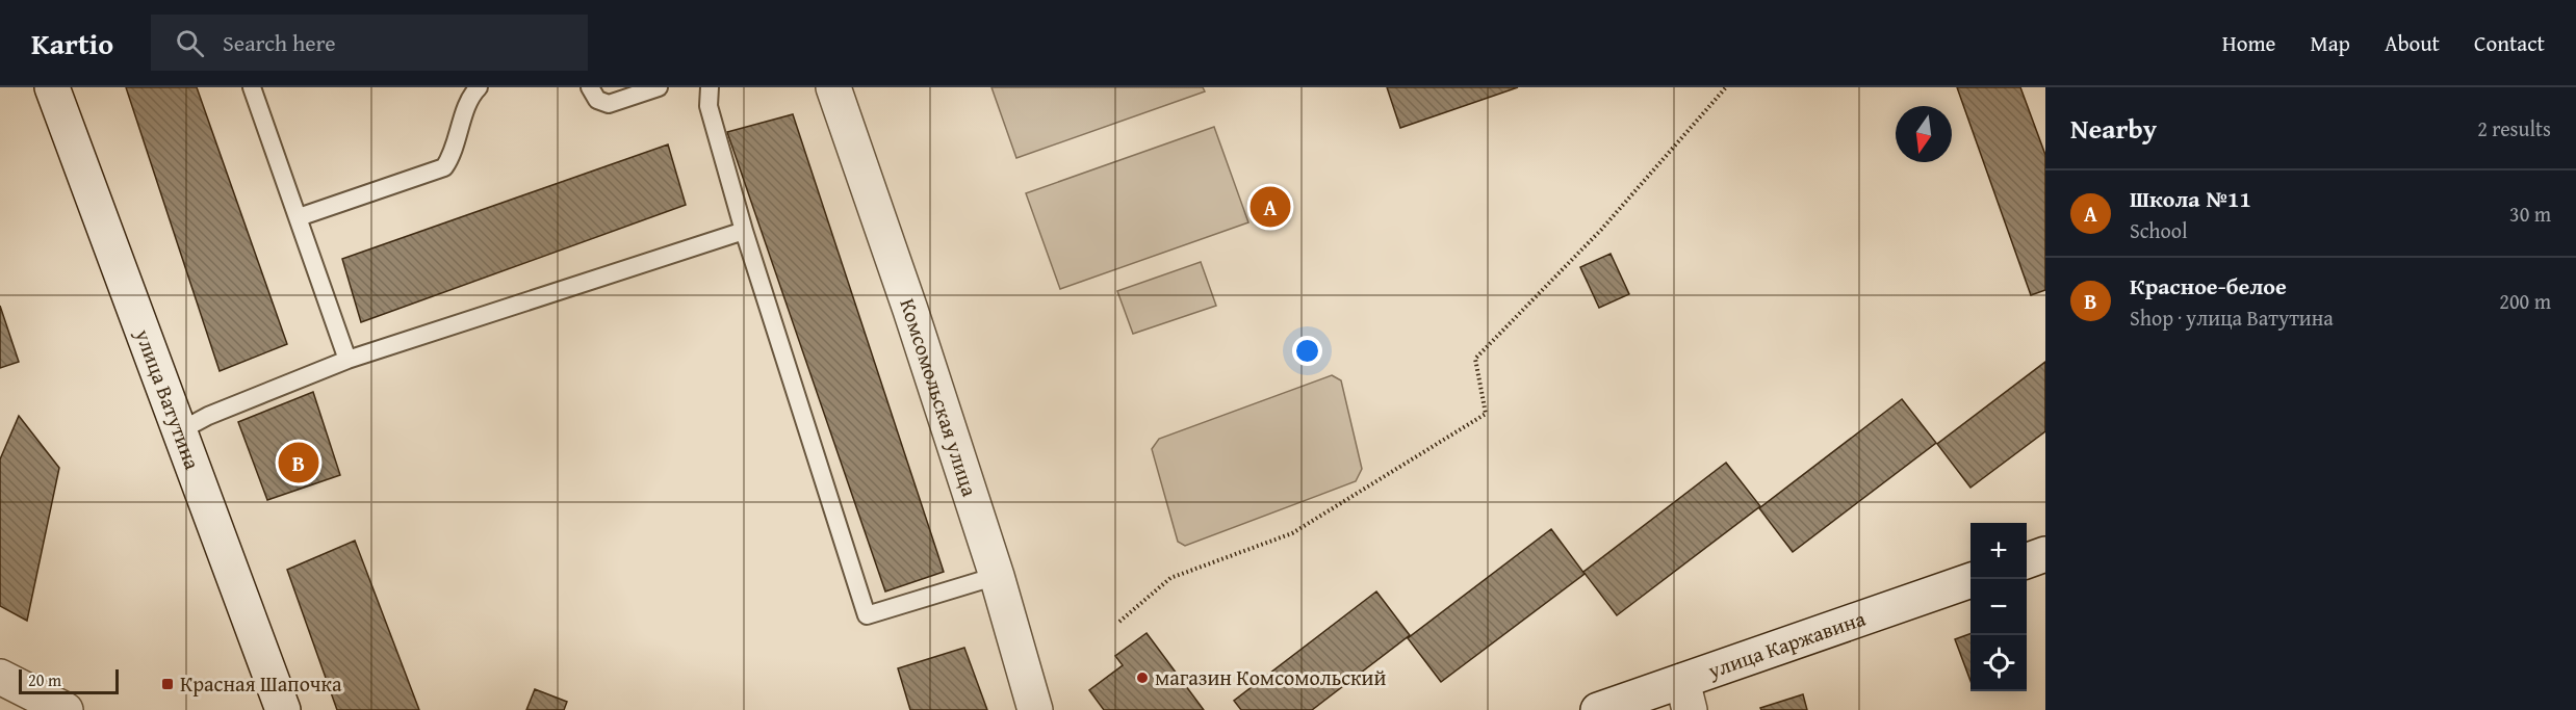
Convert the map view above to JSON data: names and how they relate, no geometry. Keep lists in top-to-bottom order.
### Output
{
  "streets": {
    "street": ["Комсомольская улица", "улица Ватутина", "улица Каржавина"]
  },
  "places": {
    "other": ["магазин Комсомольский"],
    "transit": ["Красная Шапочка"]
  },
  "scale_bar": "20 m",
  "north": "bottom",
  "page": {
    "header": "Kartio",
    "search": "Search here",
    "nav": [
      "Home",
      "Map",
      "About",
      "Contact"
    ],
    "heading": ["Nearby", "2 results"],
    "list": [
      {
        "mark": "A",
        "name": "Школа №11",
        "note": "School",
        "value": "30 m"
      },
      {
        "mark": "B",
        "name": "Красное-белое",
        "note": "Shop · улица Ватутина",
        "value": "200 m"
      }
    ],
    "pins": ["A", "B"],
    "map_buttons": ["+", "−"],
    "scale": "20 m"
  }
}
